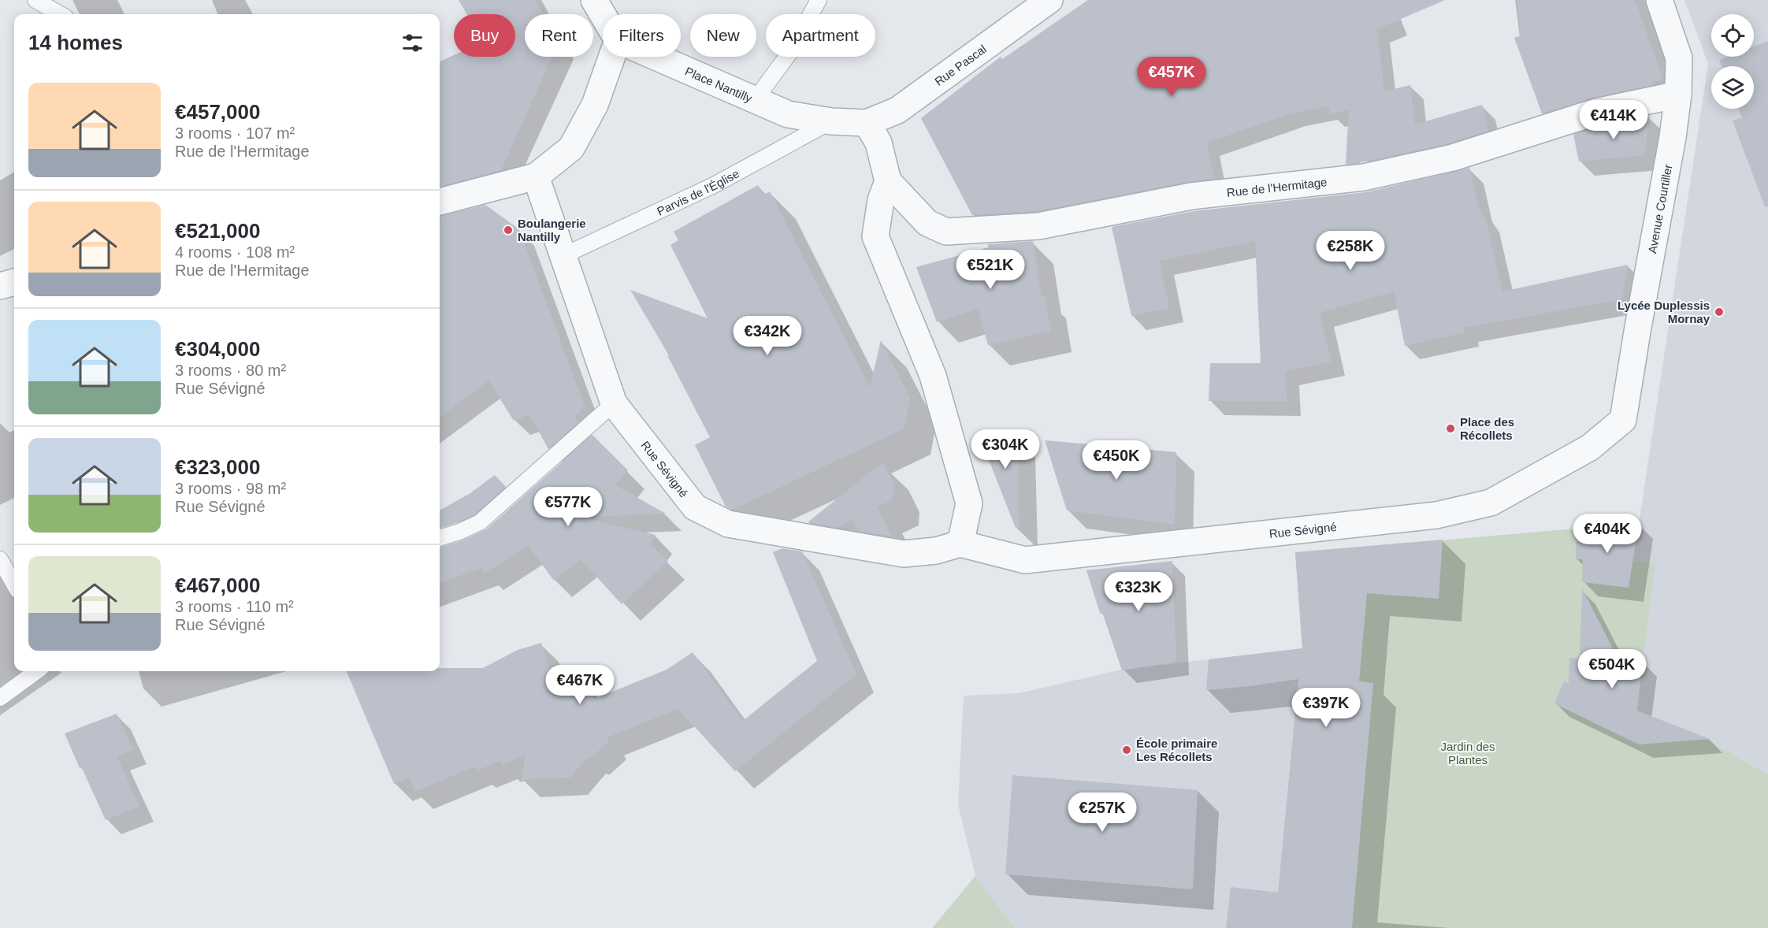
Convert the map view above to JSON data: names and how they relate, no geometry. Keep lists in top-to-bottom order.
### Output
{
  "streets": {
    "street": [
      "Rue Pascal",
      "Place Nantilly",
      "Rue de l'Hermitage",
      "Avenue Courtiller",
      "Rue Sévigné"
    ],
    "lane": ["Parvis de l'Église"]
  },
  "crossings": [
    ["Rue Pascal", "Place Nantilly"],
    ["Place Nantilly", "Parvis de l'Église"],
    ["Rue de l'Hermitage", "Avenue Courtiller"],
    ["Parvis de l'Église", "Rue Sévigné"],
    ["Avenue Courtiller", "Rue Sévigné"]
  ],
  "parks": ["Jardin des Plantes"],
  "places": [
    "Boulangerie Nantilly",
    "Lycée Duplessis Mornay",
    "Place des Récollets",
    "École primaire Les Récollets"
  ],
  "page": {
    "chip": [
      "Buy",
      "Rent",
      "Filters",
      "New",
      "Apartment"
    ],
    "heading": "14 homes",
    "price": [
      "€457K",
      "€414K",
      "€258K",
      "€521K",
      "€342K",
      "€304K",
      "€450K",
      "€577K",
      "€404K",
      "€323K",
      "€504K",
      "€467K",
      "€397K",
      "€257K"
    ],
    "list": [
      {
        "name": "€457,000",
        "note": "3 rooms · 107 m² · Rue de l'Hermitage"
      },
      {
        "name": "€521,000",
        "note": "4 rooms · 108 m² · Rue de l'Hermitage"
      },
      {
        "name": "€304,000",
        "note": "3 rooms · 80 m² · Rue Sévigné"
      },
      {
        "name": "€323,000",
        "note": "3 rooms · 98 m² · Rue Sévigné"
      },
      {
        "name": "€467,000",
        "note": "3 rooms · 110 m² · Rue Sévigné"
      }
    ]
  }
}
